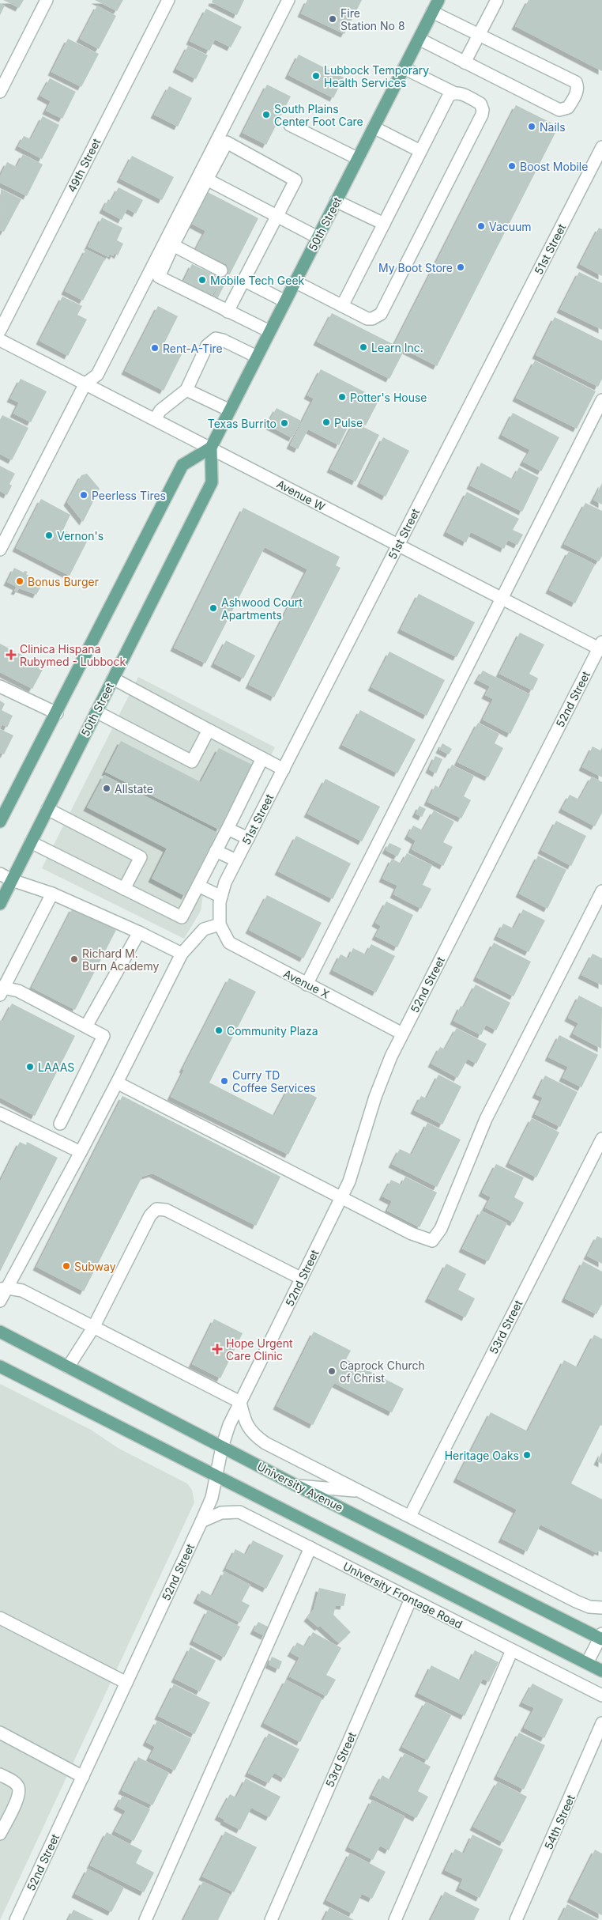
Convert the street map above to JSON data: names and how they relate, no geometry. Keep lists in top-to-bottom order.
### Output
{
  "streets": {
    "main road": ["50th Street", "University Avenue"],
    "street": [
      "49th Street",
      "51st Street",
      "Avenue W",
      "52nd Street",
      "Avenue X",
      "53rd Street",
      "University Frontage Road",
      "54th Street"
    ]
  },
  "crossings": [
    ["50th Street", "Avenue W"],
    ["51st Street", "Avenue W"],
    ["51st Street", "Avenue X"],
    ["Avenue W", "52nd Street"],
    ["52nd Street", "Avenue X"],
    ["52nd Street", "University Avenue"],
    ["52nd Street", "University Frontage Road"],
    ["53rd Street", "University Frontage Road"]
  ],
  "places": {
    "other": [
      "Fire Station No 8",
      "Lubbock Temporary Health Services",
      "South Plains Center Foot Care",
      "Nails",
      "Boost Mobile",
      "Vacuum",
      "My Boot Store",
      "Mobile Tech Geek",
      "Learn Inc.",
      "Rent-A-Tire",
      "Potter's House",
      "Pulse",
      "Texas Burrito",
      "Peerless Tires",
      "Vernon's",
      "Bonus Burger",
      "Ashwood Court Apartments",
      "Allstate",
      "Richard M. Burn Academy",
      "Community Plaza",
      "LAAAS",
      "Curry TD Coffee Services",
      "Subway",
      "Caprock Church of Christ",
      "Heritage Oaks"
    ],
    "health": ["Clinica Hispana Rubymed - Lubbock", "Hope Urgent Care Clinic"]
  }
}
